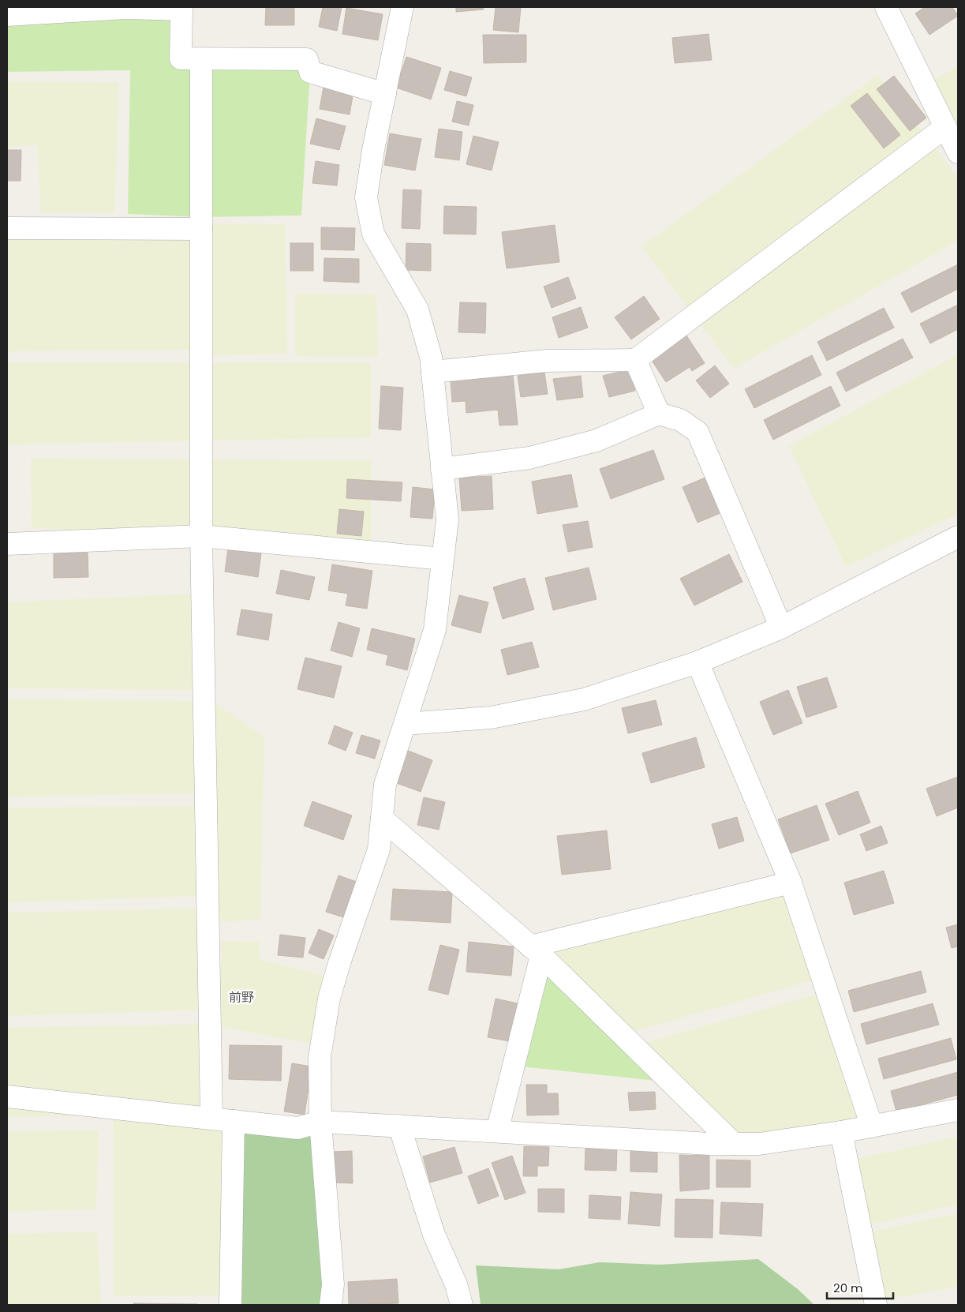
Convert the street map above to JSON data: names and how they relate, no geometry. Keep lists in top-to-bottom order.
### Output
{
  "districts": ["前野"],
  "scale_bar": "20 m"
}
